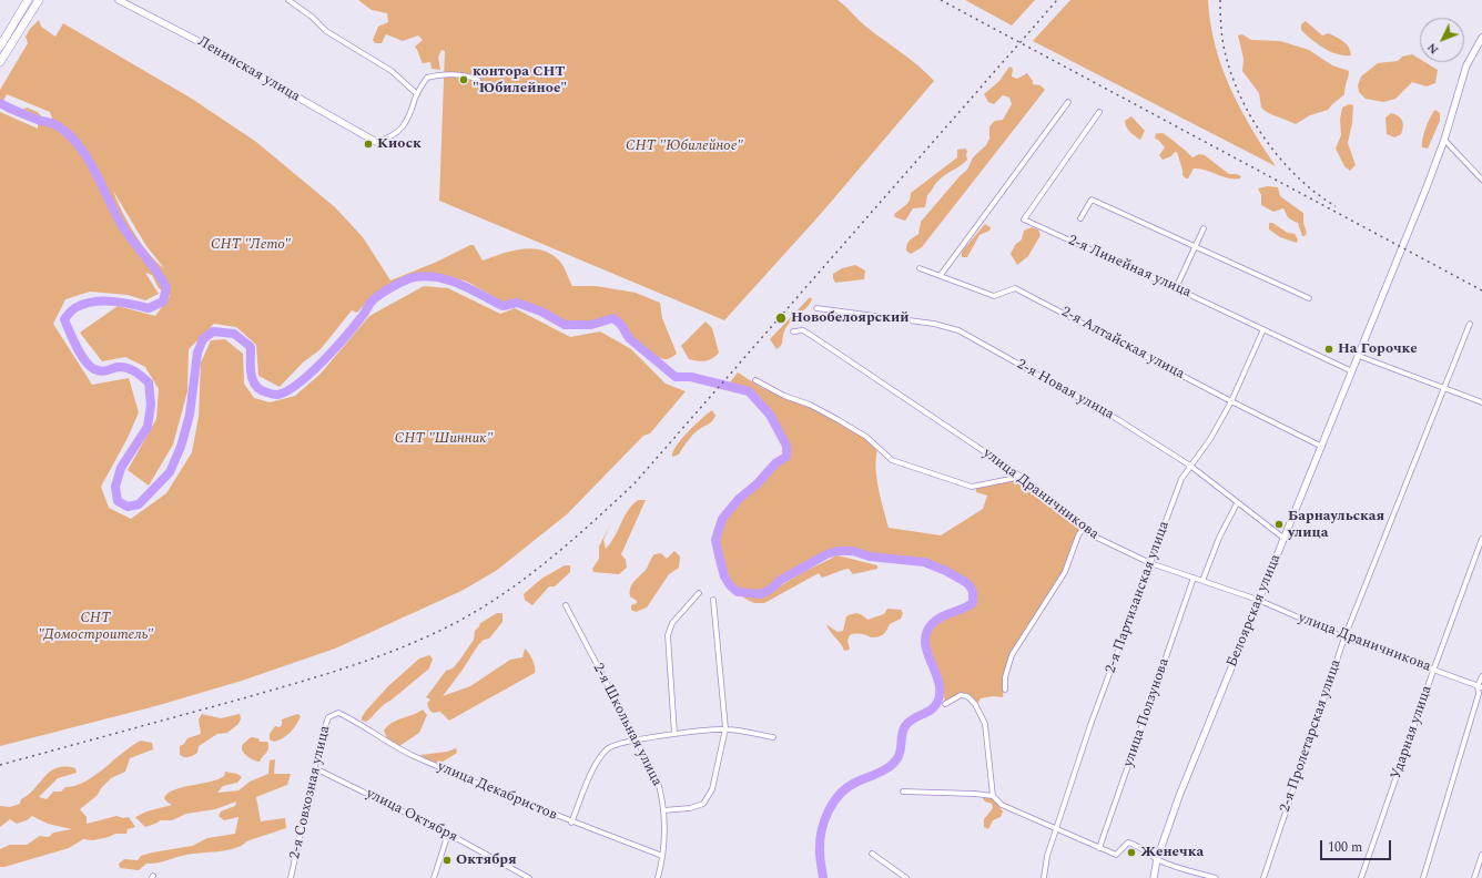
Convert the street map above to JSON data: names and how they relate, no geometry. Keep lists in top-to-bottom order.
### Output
{
  "streets": {
    "street": [
      "Ленинская улица",
      "2-я Линейная улица",
      "2-я Алтайская улица",
      "2-я Новая улица",
      "улица Драничникова",
      "2-я Партизанская улица",
      "Белоярская улица",
      "улица Ползунова",
      "2-я Школьная улица",
      "Ударная улица",
      "2-я Пролетарская улица",
      "улица Декабристов",
      "2-я Совхозная улица",
      "улица Октября"
    ]
  },
  "crossings": [
    ["2-я Линейная улица", "2-я Партизанская улица"],
    ["2-я Линейная улица", "Белоярская улица"],
    ["2-я Алтайская улица", "2-я Партизанская улица"],
    ["2-я Алтайская улица", "Белоярская улица"],
    ["2-я Новая улица", "2-я Партизанская улица"],
    ["2-я Новая улица", "Белоярская улица"],
    ["улица Драничникова", "2-я Партизанская улица"],
    ["улица Драничникова", "Белоярская улица"],
    ["улица Драничникова", "улица Ползунова"],
    ["улица Драничникова", "Ударная улица"],
    ["улица Драничникова", "2-я Пролетарская улица"],
    ["2-я Школьная улица", "улица Декабристов"],
    ["улица Декабристов", "2-я Совхозная улица"],
    ["2-я Совхозная улица", "улица Октября"]
  ],
  "parks": [
    "СНТ \"Юбилейное\"",
    "СНТ \"Лето\"",
    "СНТ \"Шинник\"",
    "СНТ \"Домостроитель\""
  ],
  "places": [
    "контора СНТ \"Юбилейное\"",
    "Киоск",
    "Новобелоярский",
    "На Горочке",
    "Барнаульская улица",
    "Женечка",
    "Октября"
  ],
  "scale_bar": "100 m",
  "north": "bottom left"
}
